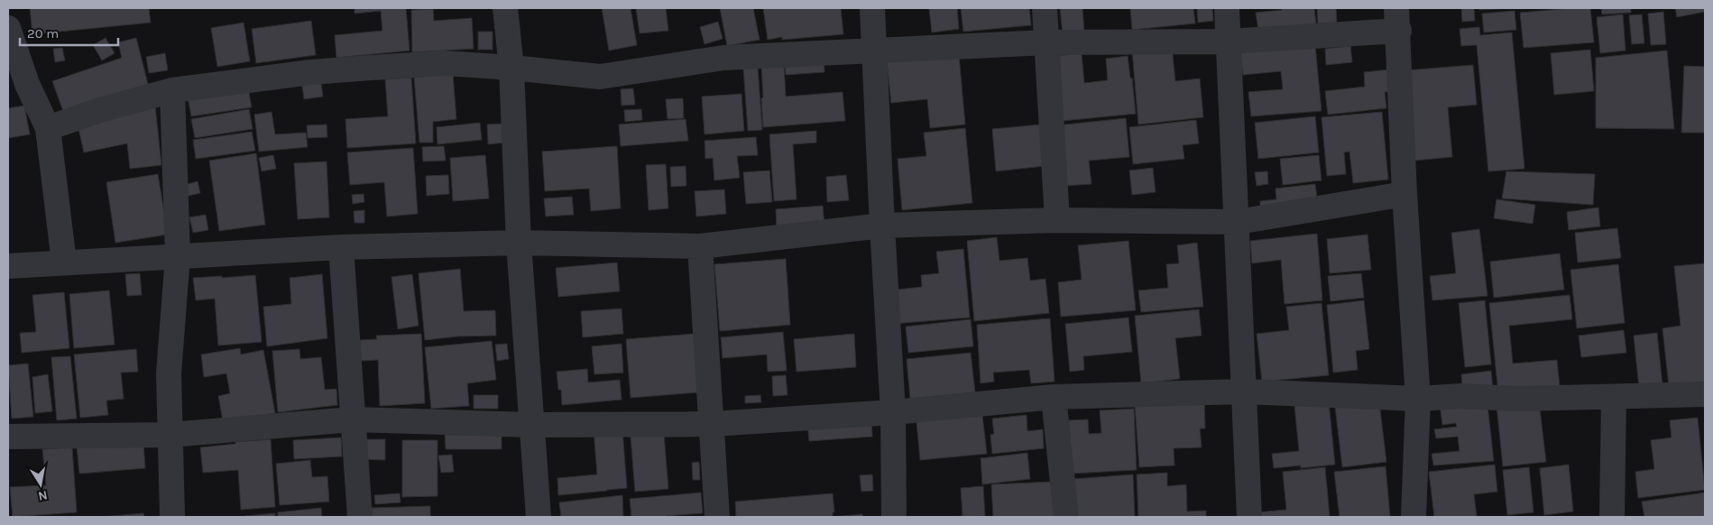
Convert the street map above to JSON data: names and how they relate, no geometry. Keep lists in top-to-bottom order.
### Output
{
  "scale_bar": "20 m",
  "north": "bottom"
}
